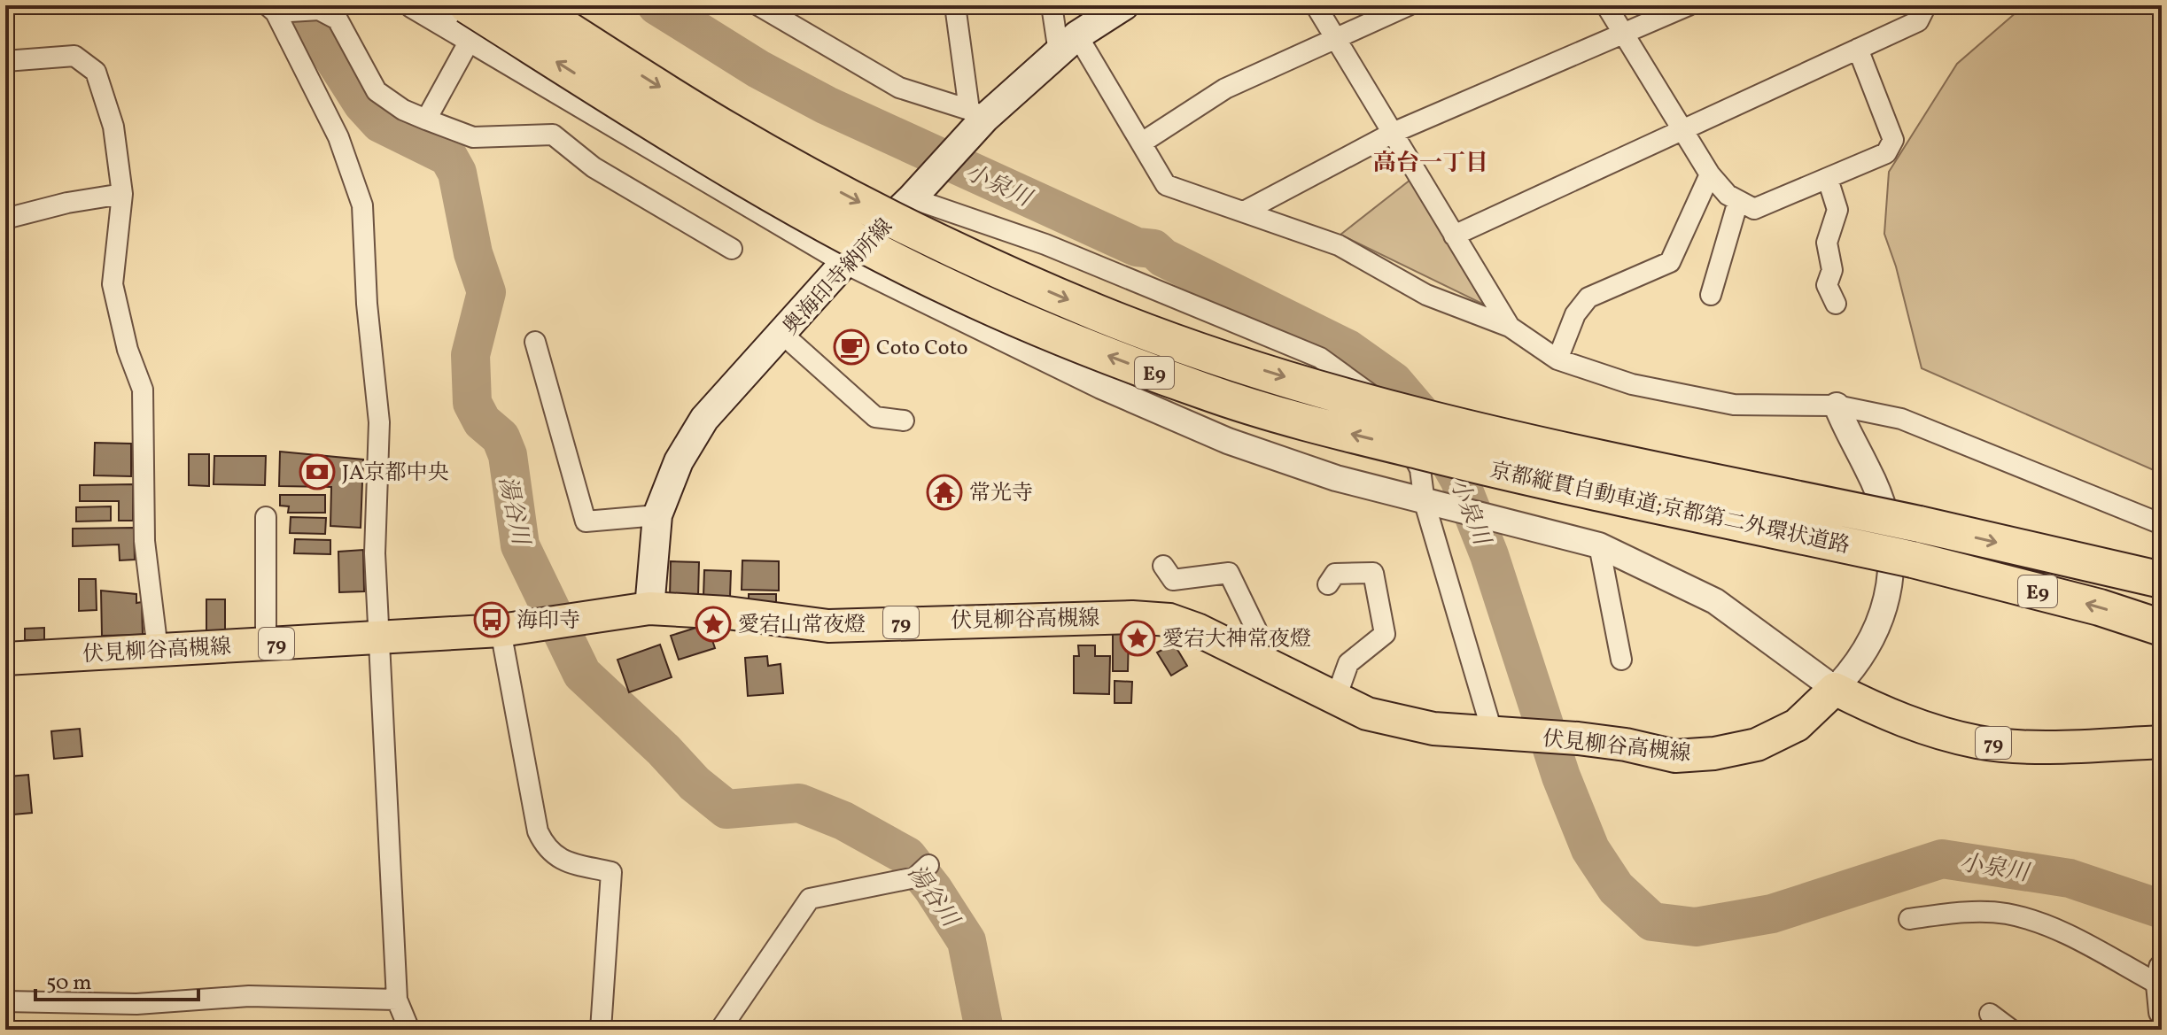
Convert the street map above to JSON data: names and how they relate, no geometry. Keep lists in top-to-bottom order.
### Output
{
  "streets": {
    "highway": ["E9", "京都縦貫自動車道;京都第二外環状道路"],
    "main road": ["奥海印寺納所線", "伏見柳谷高槻線", "79"]
  },
  "crossings": [
    ["奥海印寺納所線", "伏見柳谷高槻線"],
    ["伏見柳谷高槻線", "79"]
  ],
  "districts": ["高台一丁目"],
  "water": ["小泉川", "湯谷川"],
  "places": {
    "cafe": ["Coto Coto"],
    "bank": ["JA京都中央"],
    "temple": ["常光寺"],
    "bus stop": ["海印寺"],
    "place": ["愛宕山常夜燈", "愛宕大神常夜燈"]
  },
  "scale_bar": "50 m"
}
